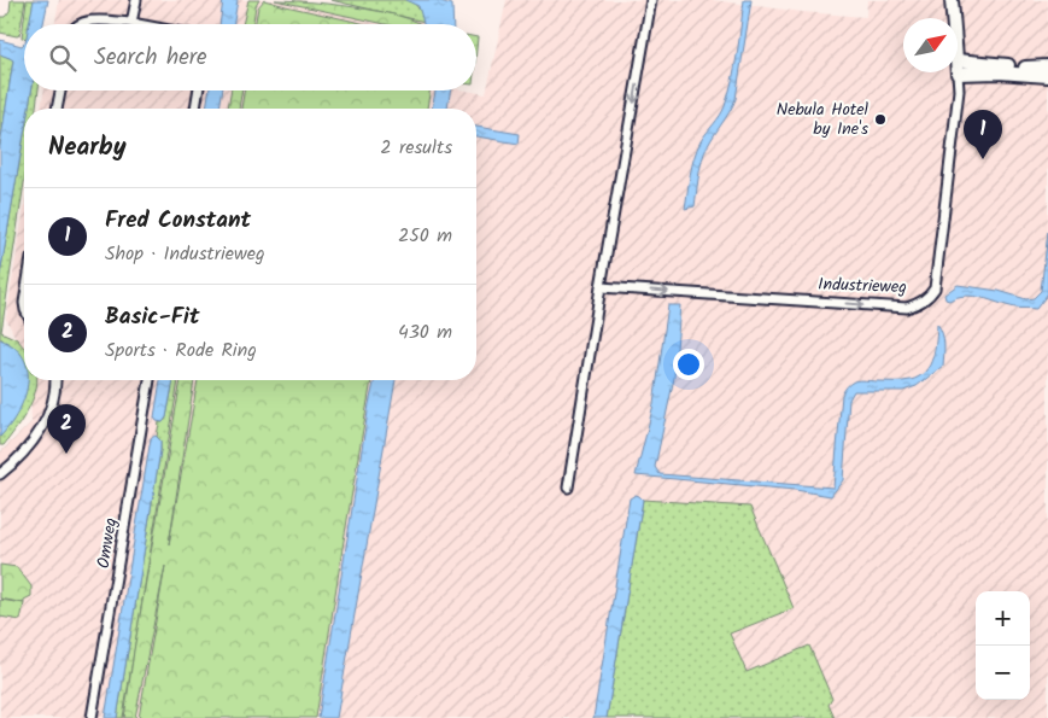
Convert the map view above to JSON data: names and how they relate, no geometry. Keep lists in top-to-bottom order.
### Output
{
  "streets": {
    "street": ["Industrieweg", "Omweg"]
  },
  "places": ["Nebula Hotel by Ine's"],
  "north": "top right",
  "page": {
    "search": "Search here",
    "heading": ["Nearby", "2 results"],
    "pins": ["1", "2"],
    "list": [
      {
        "mark": "1",
        "name": "Fred Constant",
        "note": "Shop · Industrieweg",
        "value": "250 m"
      },
      {
        "mark": "2",
        "name": "Basic-Fit",
        "note": "Sports · Rode Ring",
        "value": "430 m"
      }
    ],
    "map_buttons": ["+", "−"]
  }
}
